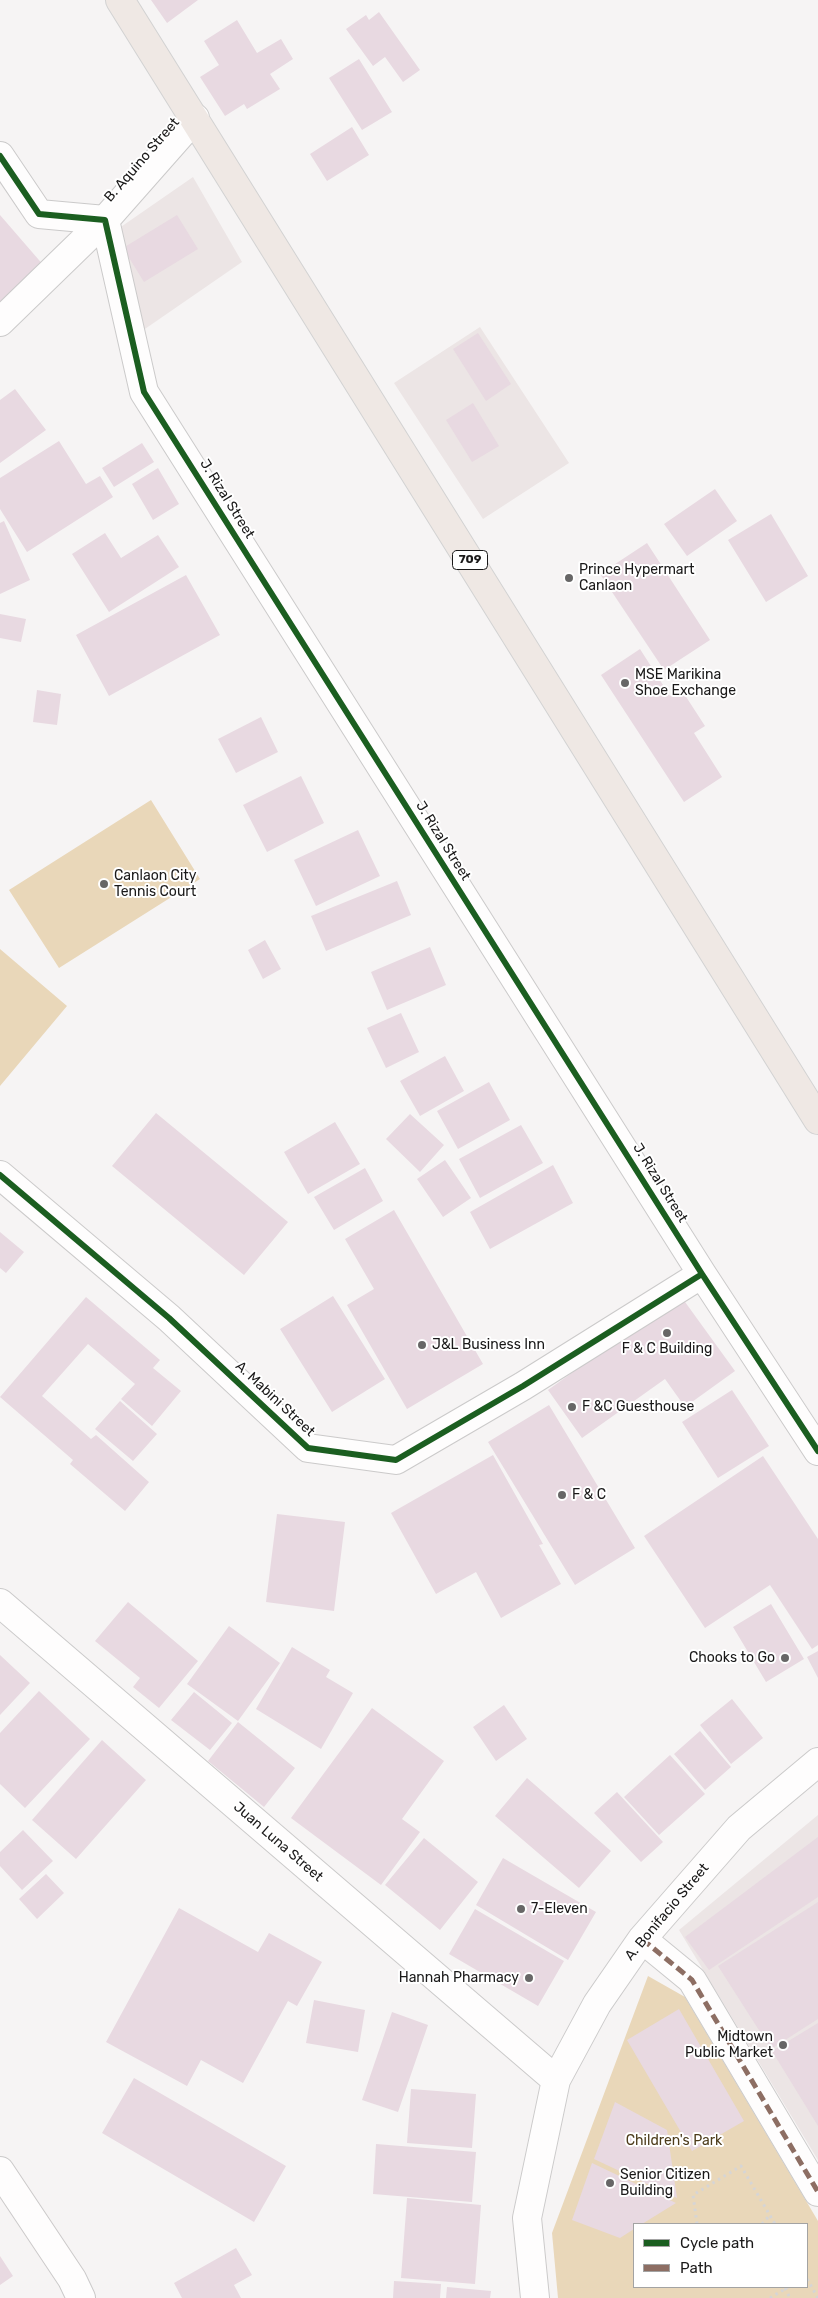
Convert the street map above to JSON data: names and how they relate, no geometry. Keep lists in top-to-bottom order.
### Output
{
  "streets": {
    "main road": ["709"],
    "street": [
      "B. Aquino Street",
      "J. Rizal Street",
      "A. Mabini Street",
      "Juan Luna Street",
      "A. Bonifacio Street"
    ]
  },
  "crossings": [
    ["B. Aquino Street", "J. Rizal Street"],
    ["B. Aquino Street", "709"],
    ["J. Rizal Street", "A. Mabini Street"],
    ["Juan Luna Street", "A. Bonifacio Street"]
  ],
  "parks": ["Children's Park"],
  "places": [
    "Prince Hypermart Canlaon",
    "MSE Marikina Shoe Exchange",
    "Canlaon City Tennis Court",
    "F & C Building",
    "J&L Business Inn",
    "F &C Guesthouse",
    "F & C",
    "Chooks to Go",
    "7-Eleven",
    "Hannah Pharmacy",
    "Midtown Public Market",
    "Senior Citizen Building"
  ],
  "legend": ["Cycle path", "Path"]
}
